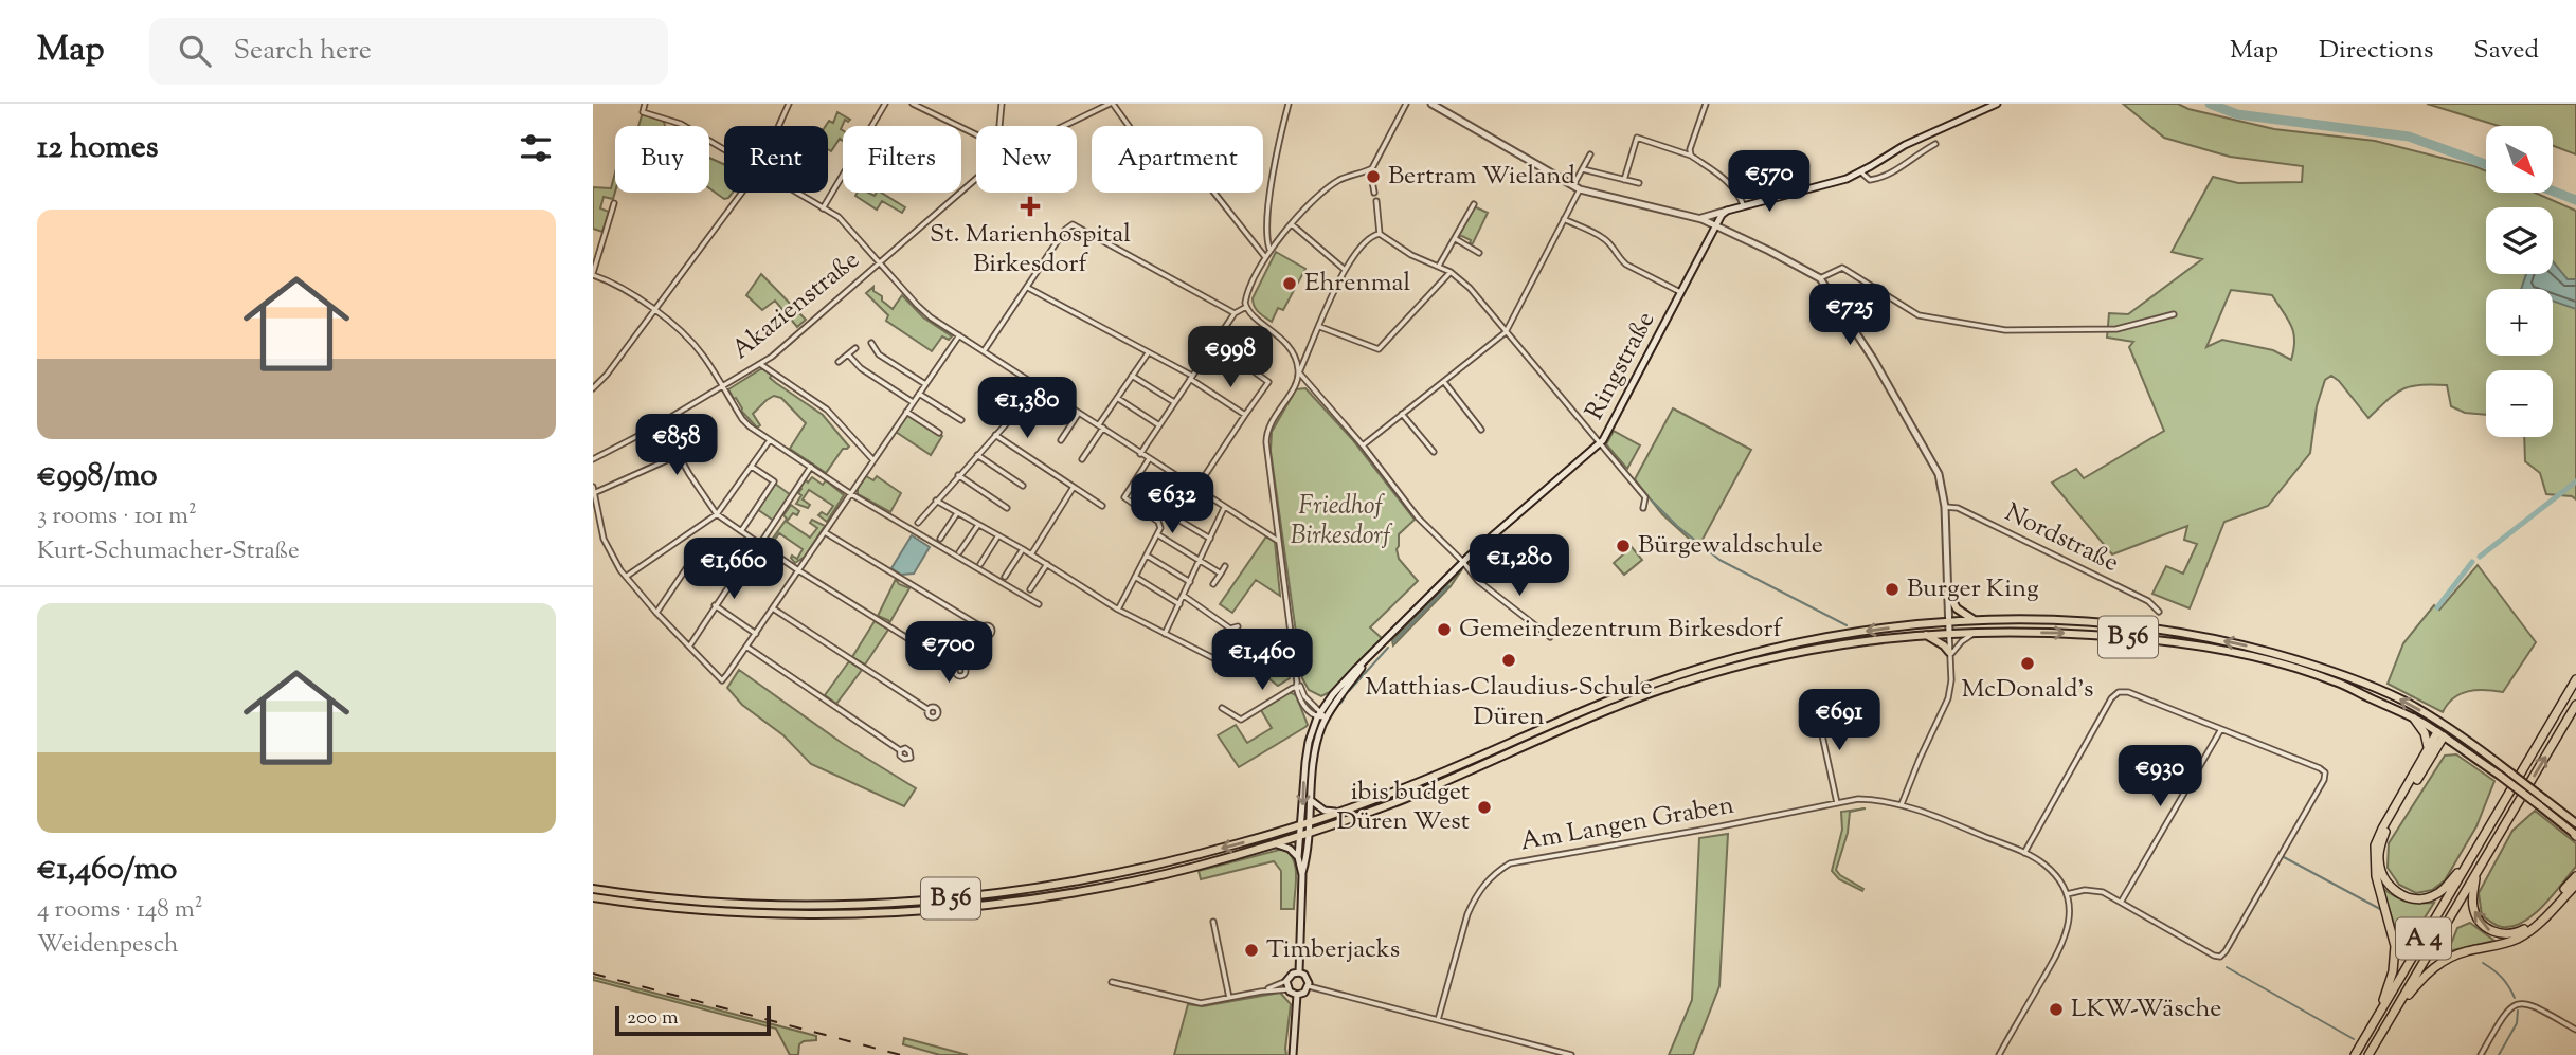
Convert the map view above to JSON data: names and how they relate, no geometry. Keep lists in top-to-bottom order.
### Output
{
  "streets": {
    "highway": ["A 4"],
    "main road": ["Ringstraße", "B 56"],
    "street": ["Akazienstraße", "Nordstraße", "Am Langen Graben"]
  },
  "crossings": [
    ["Ringstraße", "B 56"],
    ["B 56", "A 4"]
  ],
  "parks": ["Friedhof Birkesdorf"],
  "places": {
    "other": [
      "Bertram Wieland",
      "Ehrenmal",
      "Bürgewaldschule",
      "Burger King",
      "Gemeindezentrum Birkesdorf",
      "Matthias-Claudius-Schule Düren",
      "McDonald's",
      "ibis budget Düren West",
      "Timberjacks",
      "LKW-Wäsche"
    ],
    "health": ["St. Marienhospital Birkesdorf"]
  },
  "scale_bar": "200 m",
  "north": "bottom right",
  "page": {
    "header": "Map",
    "search": "Search here",
    "nav": ["Map", "Directions", "Saved"],
    "heading": "12 homes",
    "map_buttons": ["+", "−"],
    "chip": [
      "Buy",
      "Rent",
      "Filters",
      "New",
      "Apartment"
    ],
    "price": [
      "€570",
      "€725",
      "€998",
      "€1,380",
      "€858",
      "€632",
      "€1,280",
      "€1,660",
      "€700",
      "€1,460",
      "€691",
      "€930"
    ],
    "list": [
      {
        "name": "€998/mo",
        "note": "3 rooms · 101 m² · Kurt-Schumacher-Straße"
      },
      {
        "name": "€1,460/mo",
        "note": "4 rooms · 148 m² · Weidenpesch"
      }
    ],
    "scale": "200 m"
  }
}
